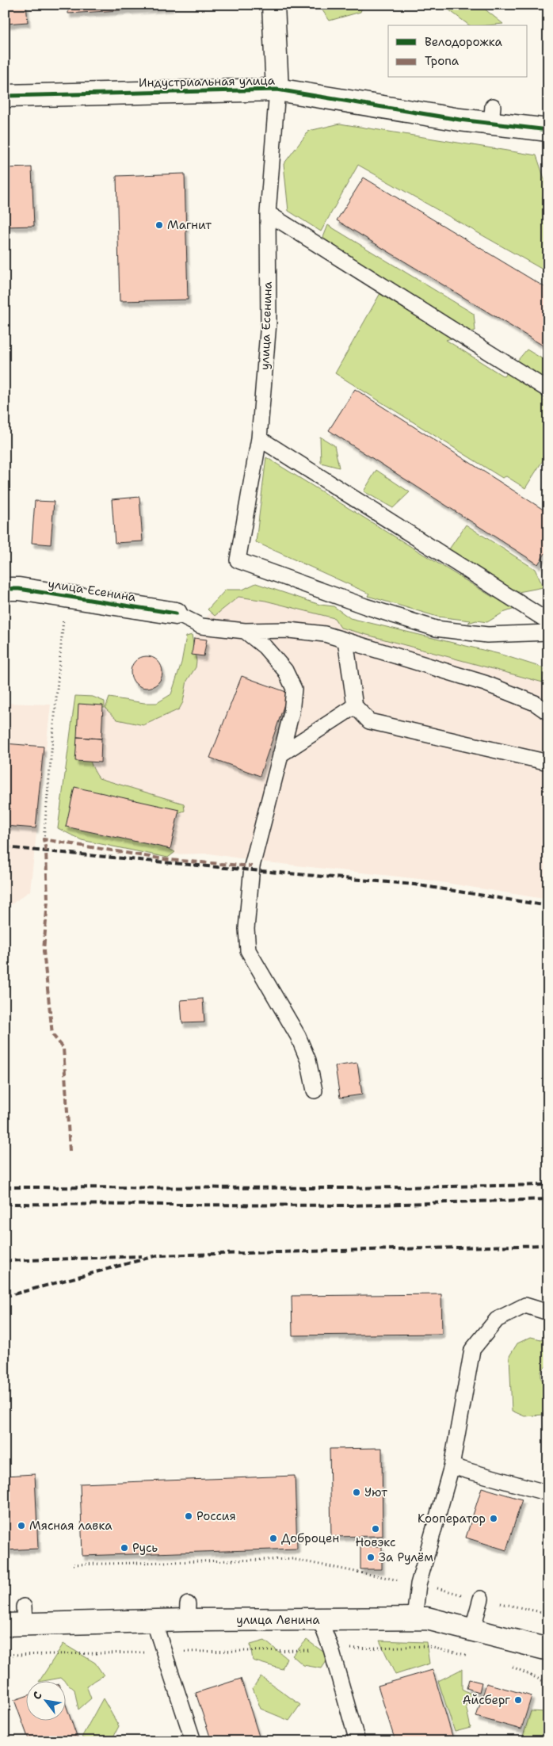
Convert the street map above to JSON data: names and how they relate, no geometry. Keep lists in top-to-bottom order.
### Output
{
  "streets": {
    "street": ["Индустриальная улица", "улица Есенина", "улица Ленина"]
  },
  "crossings": [
    ["Индустриальная улица", "улица Есенина"]
  ],
  "places": [
    "Магнит",
    "Уют",
    "Россия",
    "Кооператор",
    "Мясная лавка",
    "Новэкс",
    "Доброцен",
    "Русь",
    "За Рулём",
    "Айсберг"
  ],
  "legend": ["Велодорожка", "Тропа"],
  "north": "top left"
}
